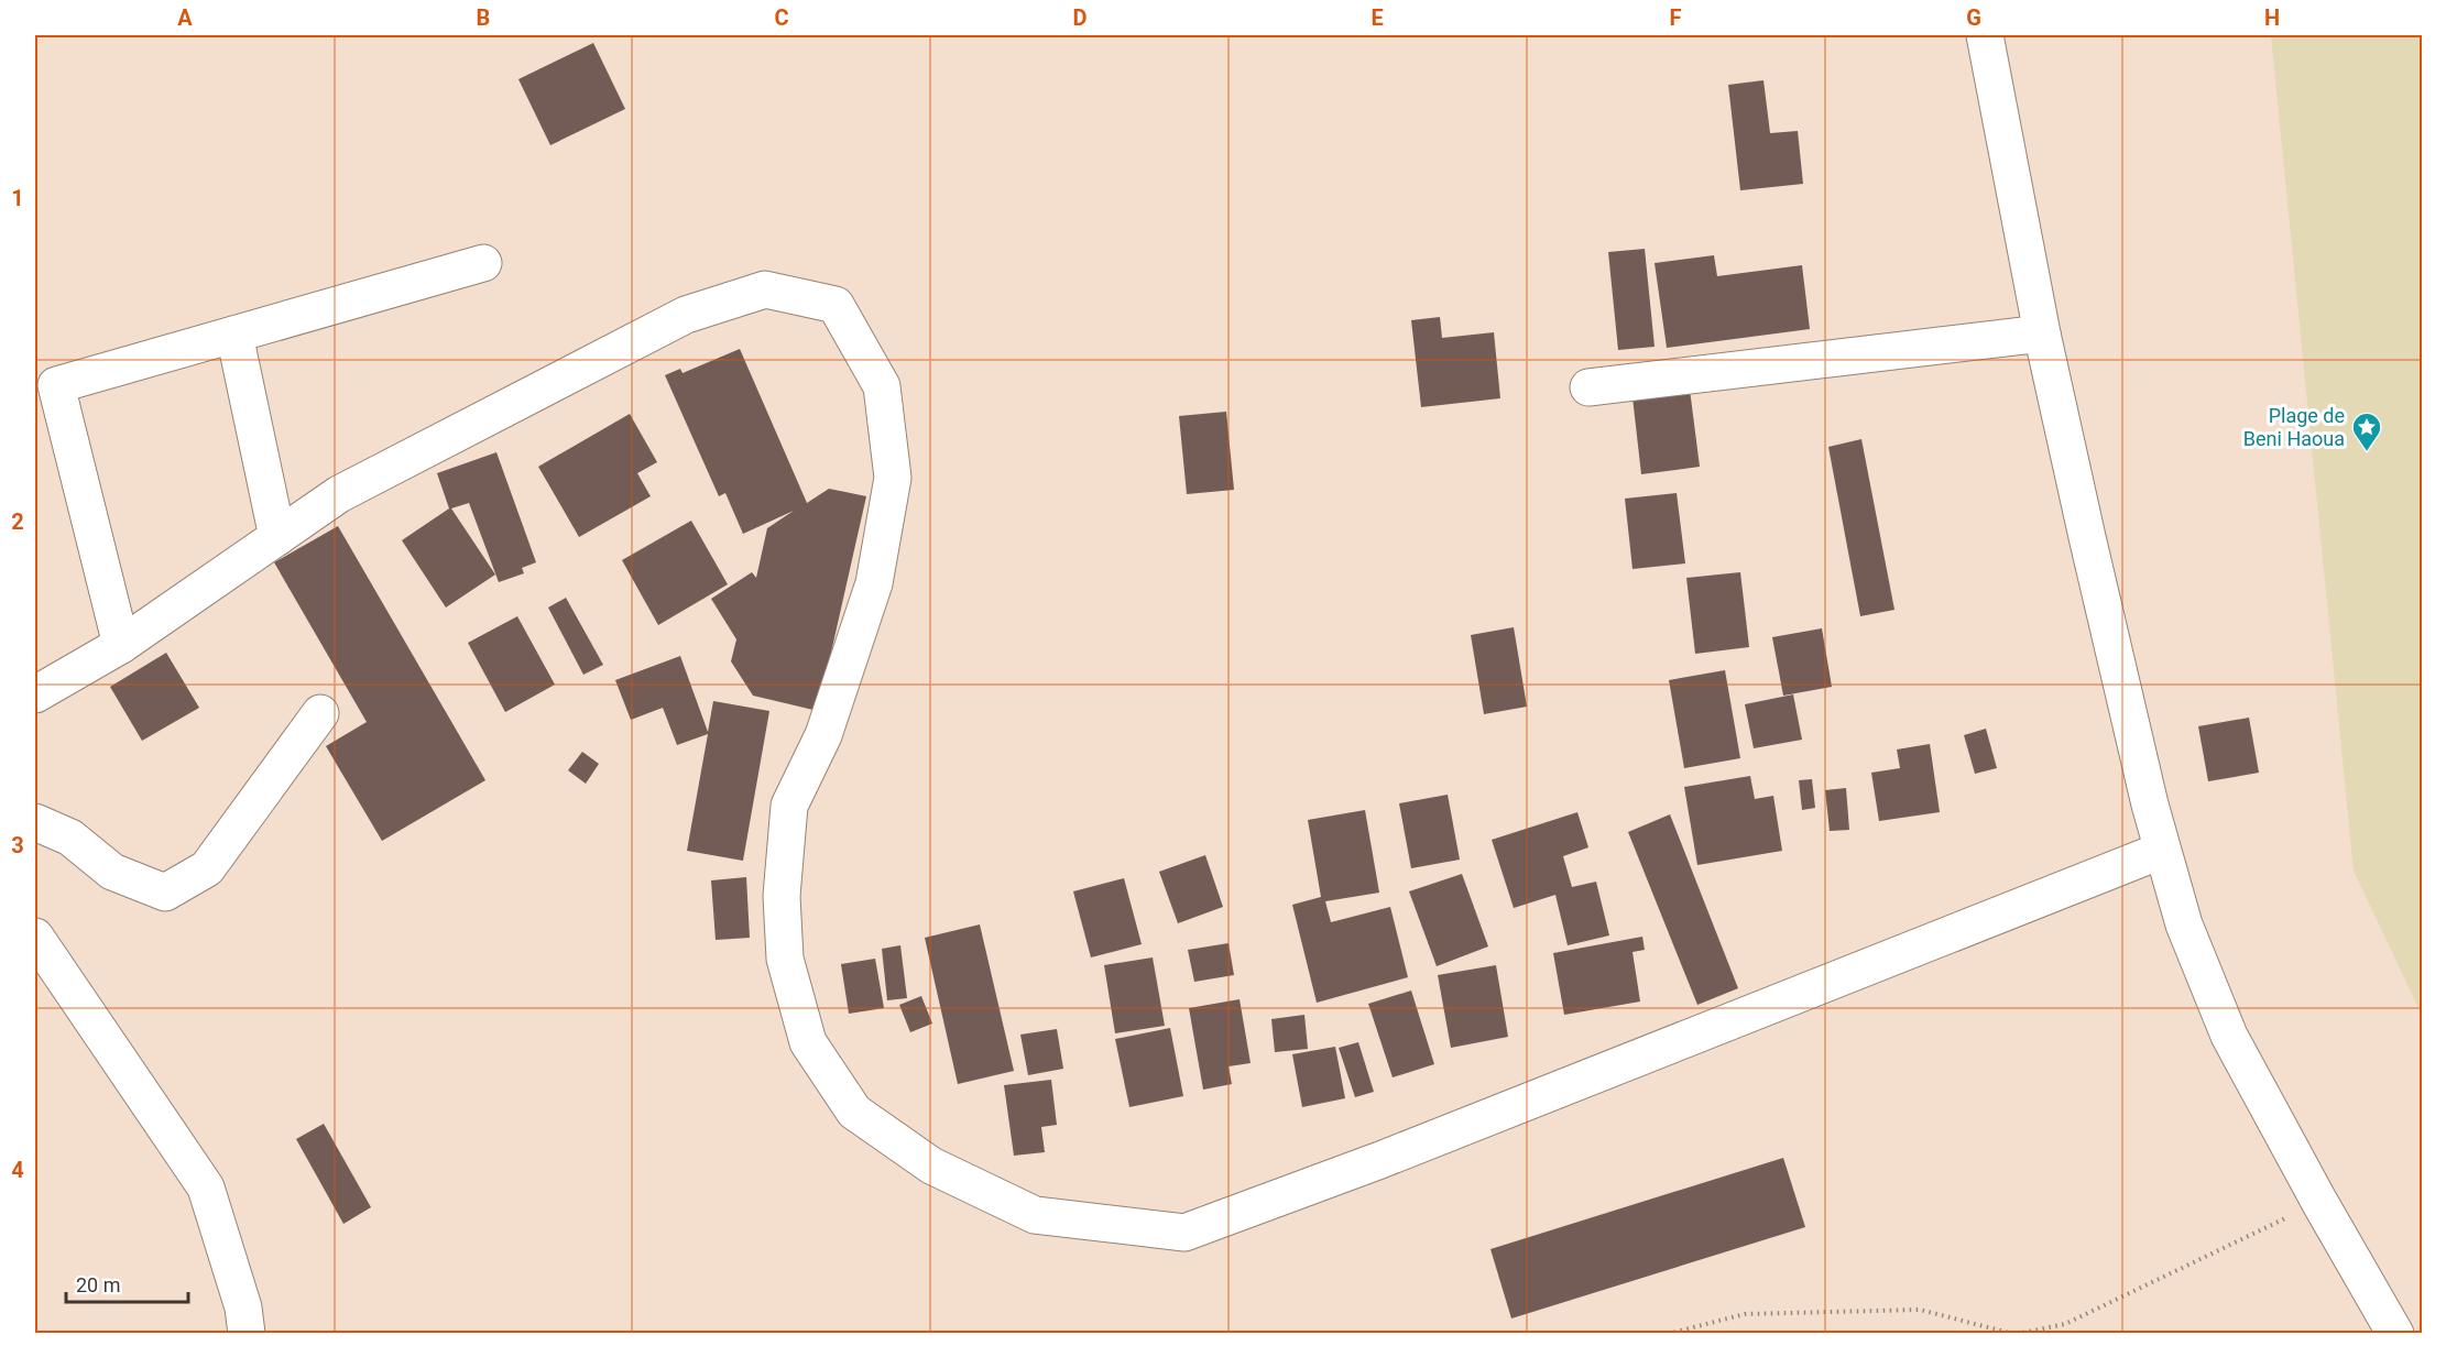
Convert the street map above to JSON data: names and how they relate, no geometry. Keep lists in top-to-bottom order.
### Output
{
  "places": {
    "place": ["Plage de Beni Haoua"]
  },
  "scale_bar": "20 m",
  "grid": {
    "columns": [
      "A",
      "B",
      "C",
      "D",
      "E",
      "F",
      "G",
      "H"
    ],
    "rows": [
      "1",
      "2",
      "3",
      "4"
    ]
  }
}
